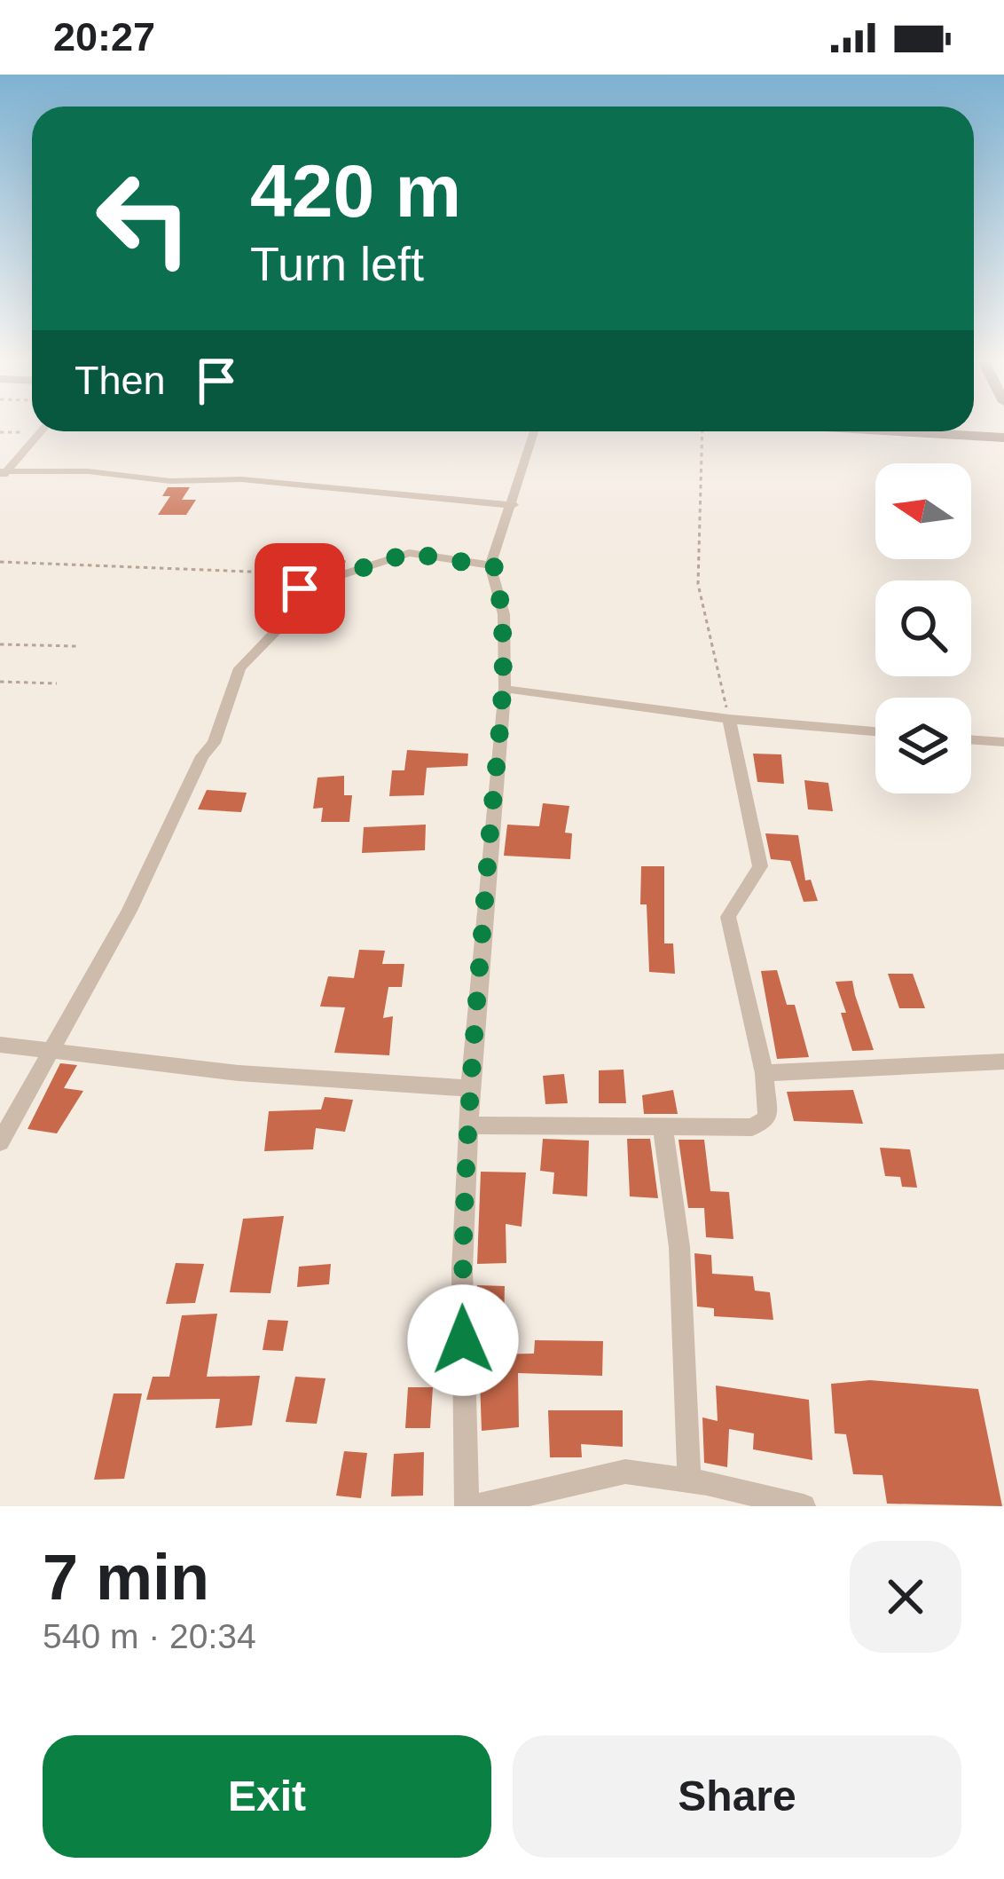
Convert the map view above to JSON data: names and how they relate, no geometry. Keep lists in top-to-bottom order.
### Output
{
  "north": "left",
  "page": {
    "status": "20:27",
    "turn": ["420 m", "Turn left"],
    "then": "Then",
    "heading": ["7 min", "540 m · 20:34"],
    "buttons": ["Exit", "Share"]
  }
}
